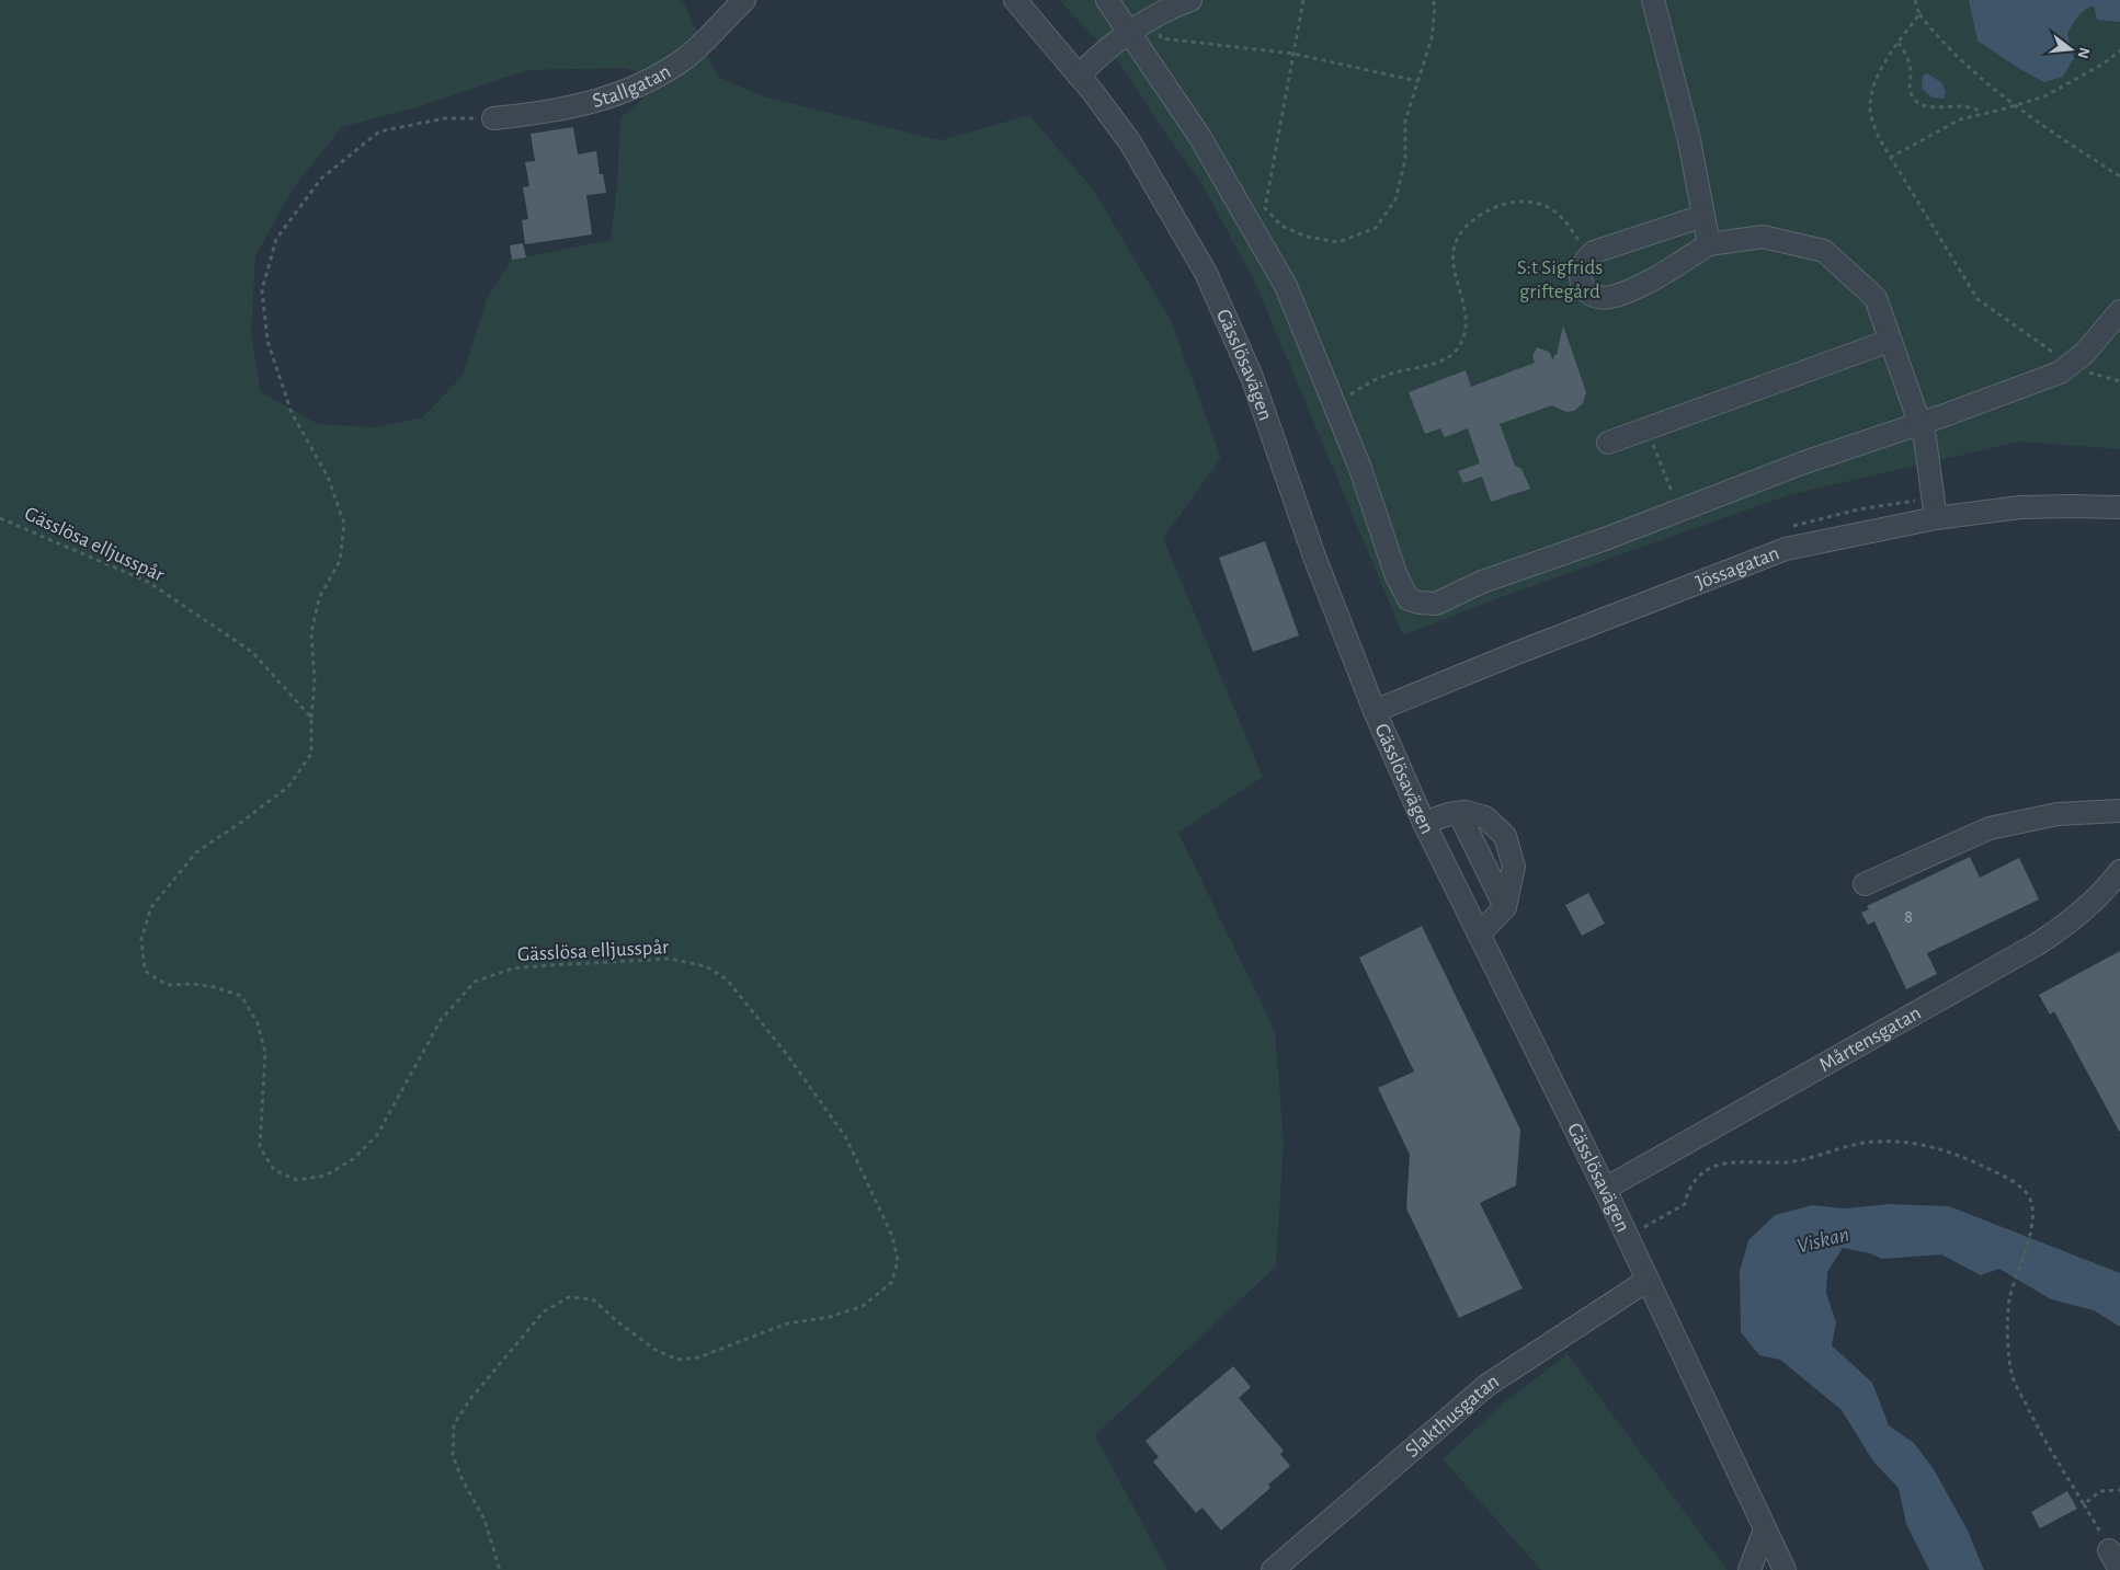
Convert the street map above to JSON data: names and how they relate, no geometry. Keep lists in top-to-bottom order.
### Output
{
  "streets": {
    "street": [
      "Stallgatan",
      "Gässlösavägen",
      "Jössagatan",
      "Mårtensgatan",
      "Slakthusgatan"
    ],
    "path": ["Gässlösa elljusspår"]
  },
  "crossings": [
    ["Gässlösavägen", "Jössagatan"],
    ["Gässlösavägen", "Mårtensgatan"],
    ["Gässlösavägen", "Slakthusgatan"]
  ],
  "water": ["Viskan"],
  "parks": ["S:t Sigfrids griftegård"],
  "house_numbers": ["8"],
  "north": "right"
}
